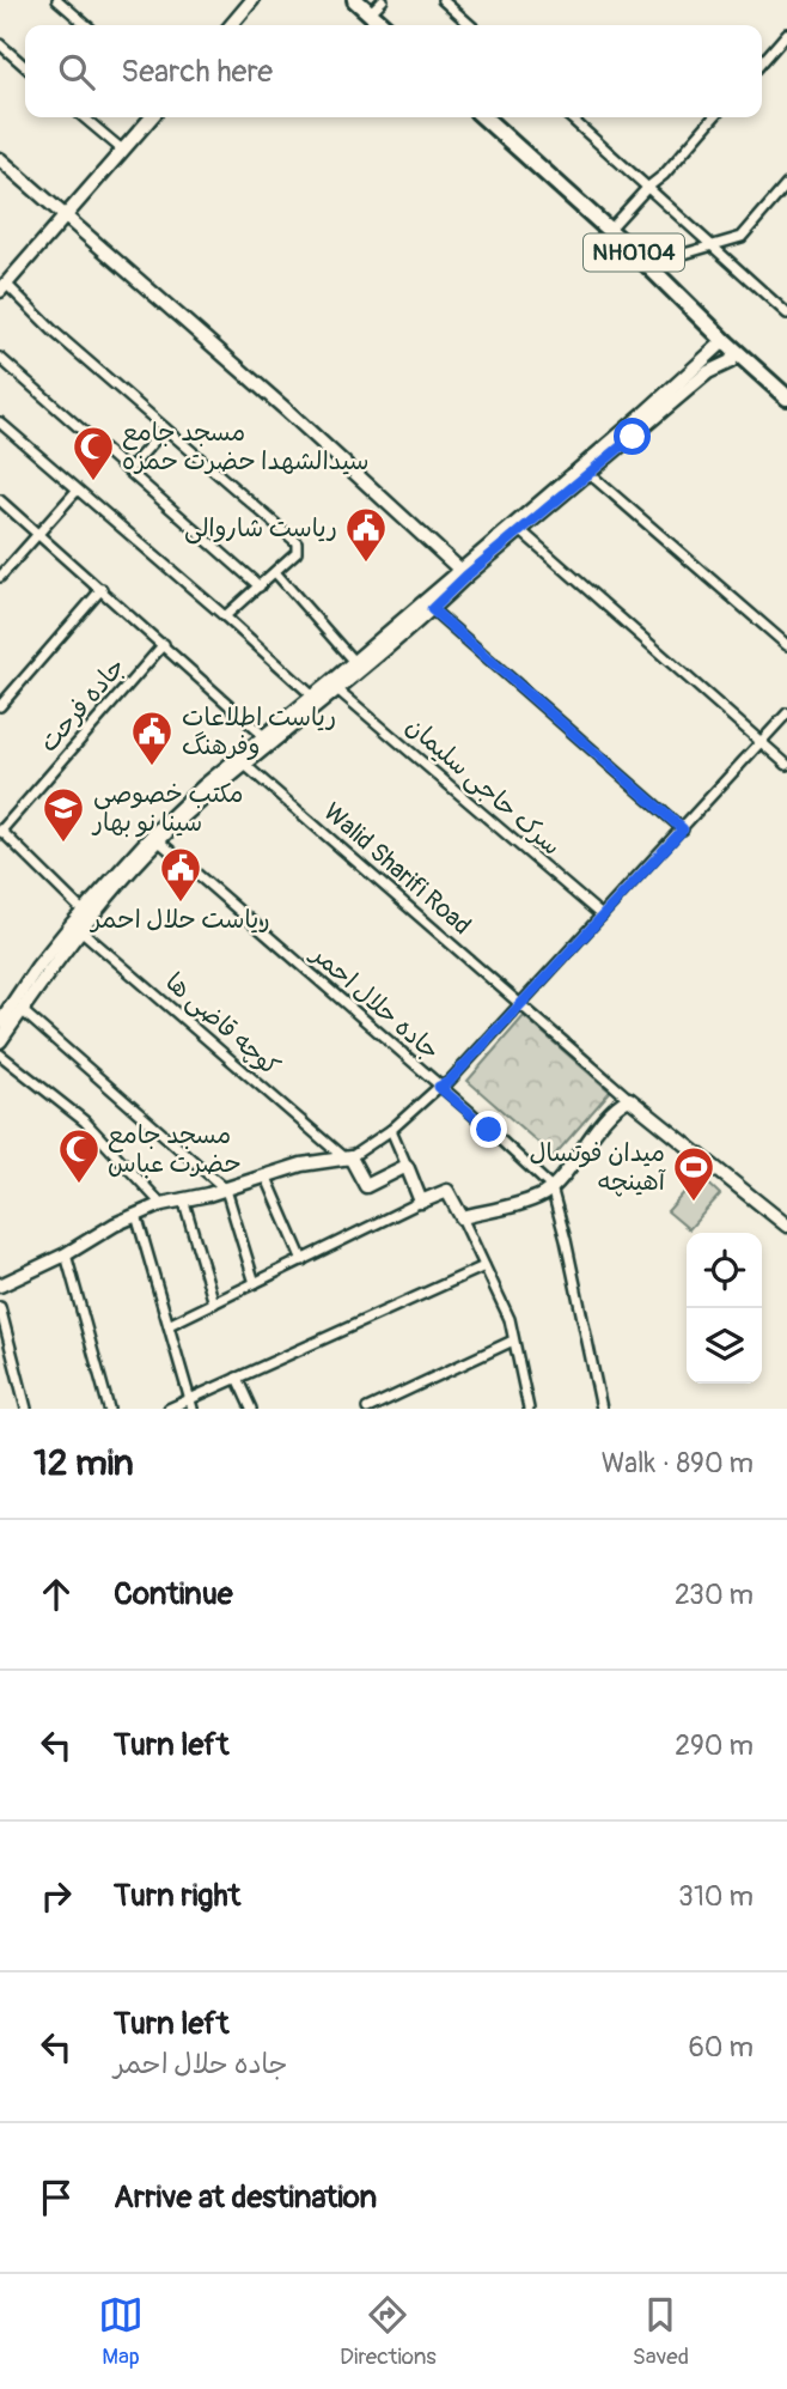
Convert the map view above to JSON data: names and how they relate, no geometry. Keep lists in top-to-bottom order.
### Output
{
  "streets": {
    "highway": ["NH0104"],
    "street": [
      "جاده فرحت",
      "سرک حاجی سلیمان",
      "Walid Sharifi Road",
      "جاده حلال احمر",
      "کوچه قاضی ها"
    ]
  },
  "places": {
    "mosque": ["مسجد جامع سیدالشهدا حضرت حمزه", "مسجد جامع حضرت عباس"],
    "public building": ["ریاست شاروالی", "ریاست اطلاعات وفرهنگ", "ریاست حلال احمر"],
    "school or university": ["مکتب خصوصی سینا نو بهار"],
    "sports": ["میدان فوتسال آهینچه"]
  },
  "page": {
    "search": "Search here",
    "heading": ["12 min", "Walk · 890 m"],
    "list": [
      ["Continue", "230 m"],
      ["Turn left", "290 m"],
      ["Turn right", "310 m"],
      ["Turn left", "جاده حلال احمر", "60 m"],
      "Arrive at destination"
    ],
    "nav": ["Map", "Directions", "Saved"]
  }
}
